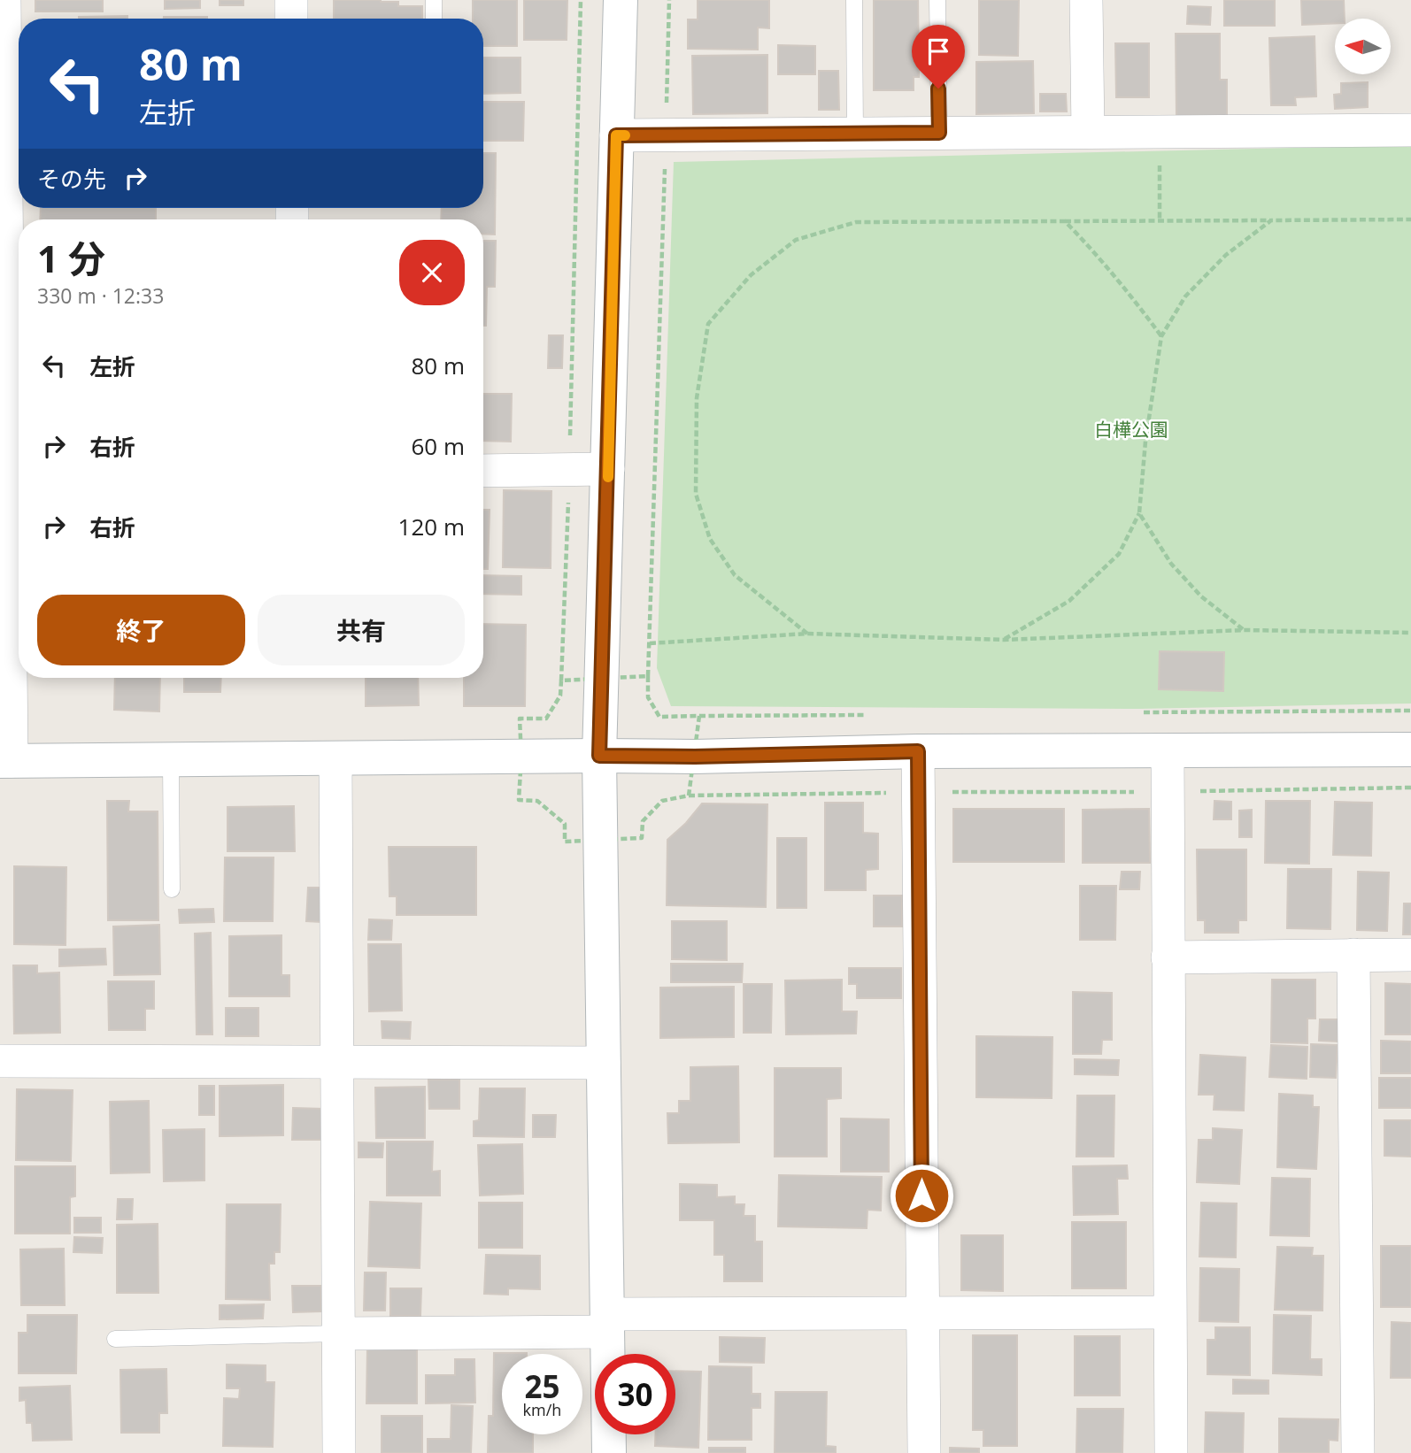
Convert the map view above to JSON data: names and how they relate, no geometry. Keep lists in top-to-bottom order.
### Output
{
  "parks": ["白樺公園"],
  "north": "left",
  "page": {
    "turn": ["80 m", "左折"],
    "then": "その先",
    "heading": ["1 分", "330 m · 12:33"],
    "list": [
      {
        "name": "左折",
        "value": "80 m"
      },
      {
        "name": "右折",
        "value": "60 m"
      },
      {
        "name": "右折",
        "value": "120 m"
      }
    ],
    "buttons": ["終了", "共有"],
    "speed": "25 km/h",
    "limit": "30"
  }
}
